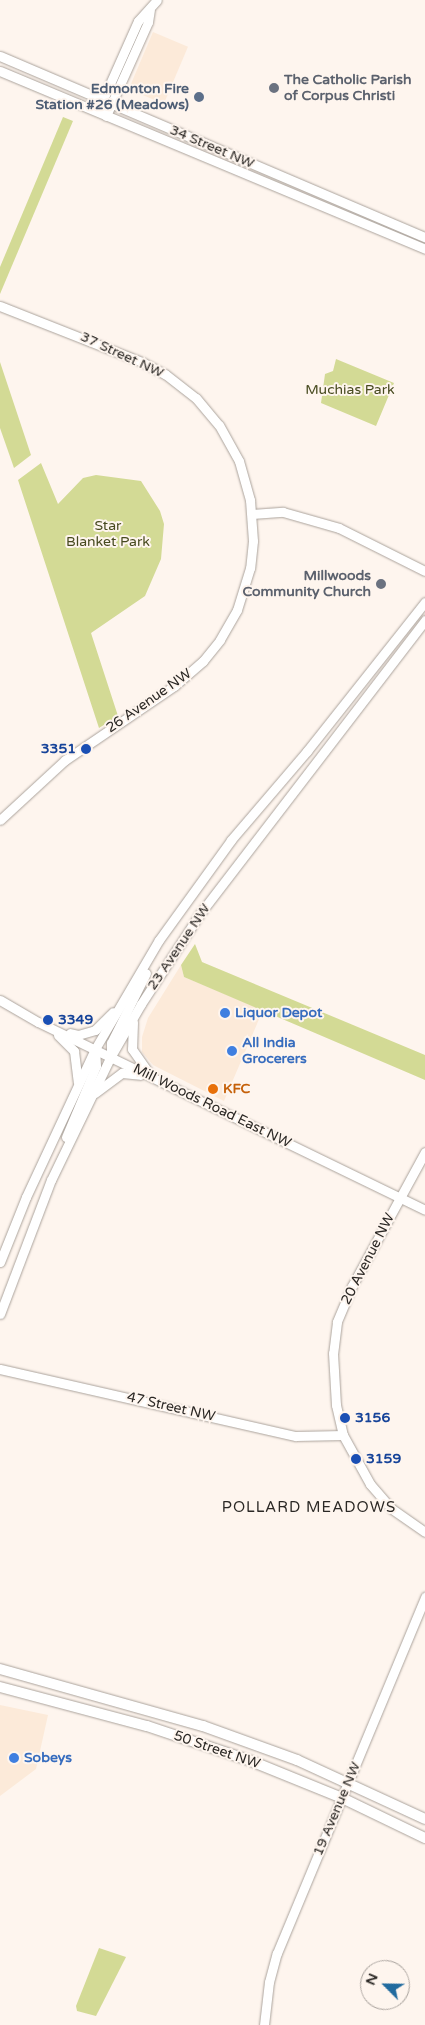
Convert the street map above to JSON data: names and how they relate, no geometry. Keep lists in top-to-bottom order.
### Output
{
  "streets": {
    "main road": [
      "34 Street NW",
      "37 Street NW",
      "26 Avenue NW",
      "23 Avenue NW",
      "Mill Woods Road East NW",
      "20 Avenue NW",
      "47 Street NW",
      "50 Street NW",
      "19 Avenue NW"
    ]
  },
  "crossings": [
    ["37 Street NW", "26 Avenue NW"],
    ["23 Avenue NW", "Mill Woods Road East NW"],
    ["Mill Woods Road East NW", "20 Avenue NW"],
    ["20 Avenue NW", "47 Street NW"],
    ["50 Street NW", "19 Avenue NW"]
  ],
  "districts": ["POLLARD MEADOWS"],
  "parks": ["Muchias Park", "Star Blanket Park"],
  "places": [
    "The Catholic Parish of Corpus Christi",
    "Edmonton Fire Station #26 (Meadows)",
    "Millwoods Community Church",
    "3351",
    "Liquor Depot",
    "3349",
    "All India Grocerers",
    "KFC",
    "3156",
    "3159",
    "Sobeys"
  ],
  "north": "top left"
}
